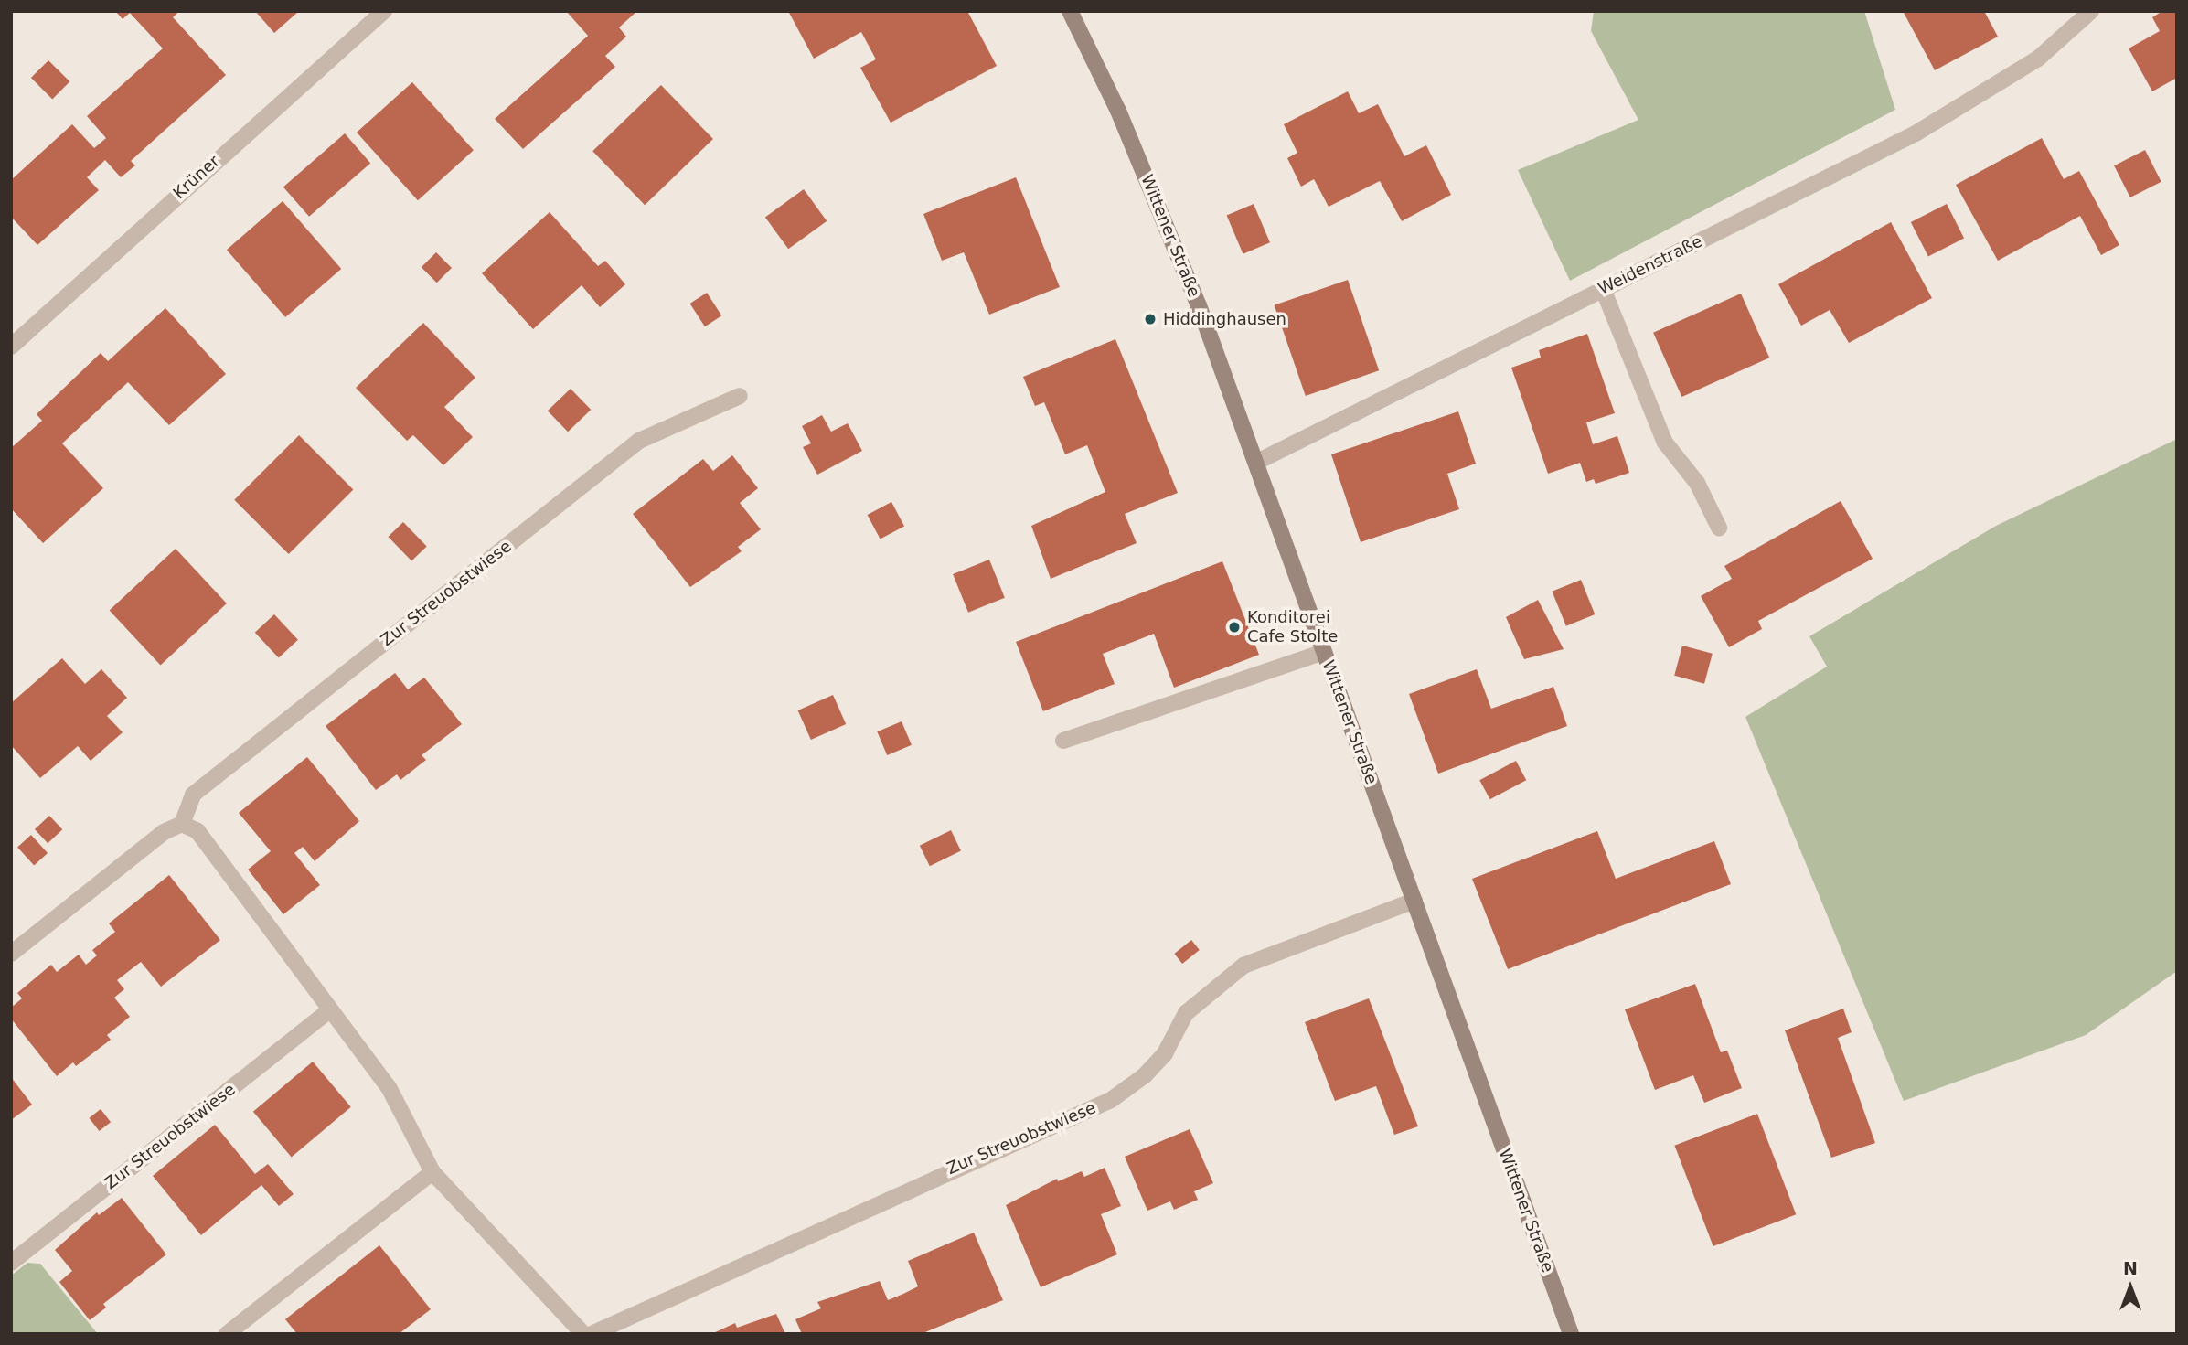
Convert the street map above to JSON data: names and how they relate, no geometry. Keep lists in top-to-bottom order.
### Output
{
  "streets": {
    "main road": ["Wittener Straße"],
    "street": ["Krüner", "Weidenstraße", "Zur Streuobstwiese"]
  },
  "crossings": [
    ["Wittener Straße", "Weidenstraße"],
    ["Wittener Straße", "Zur Streuobstwiese"]
  ],
  "places": ["Hiddinghausen", "Konditorei Cafe Stolte"],
  "north": "top"
}
